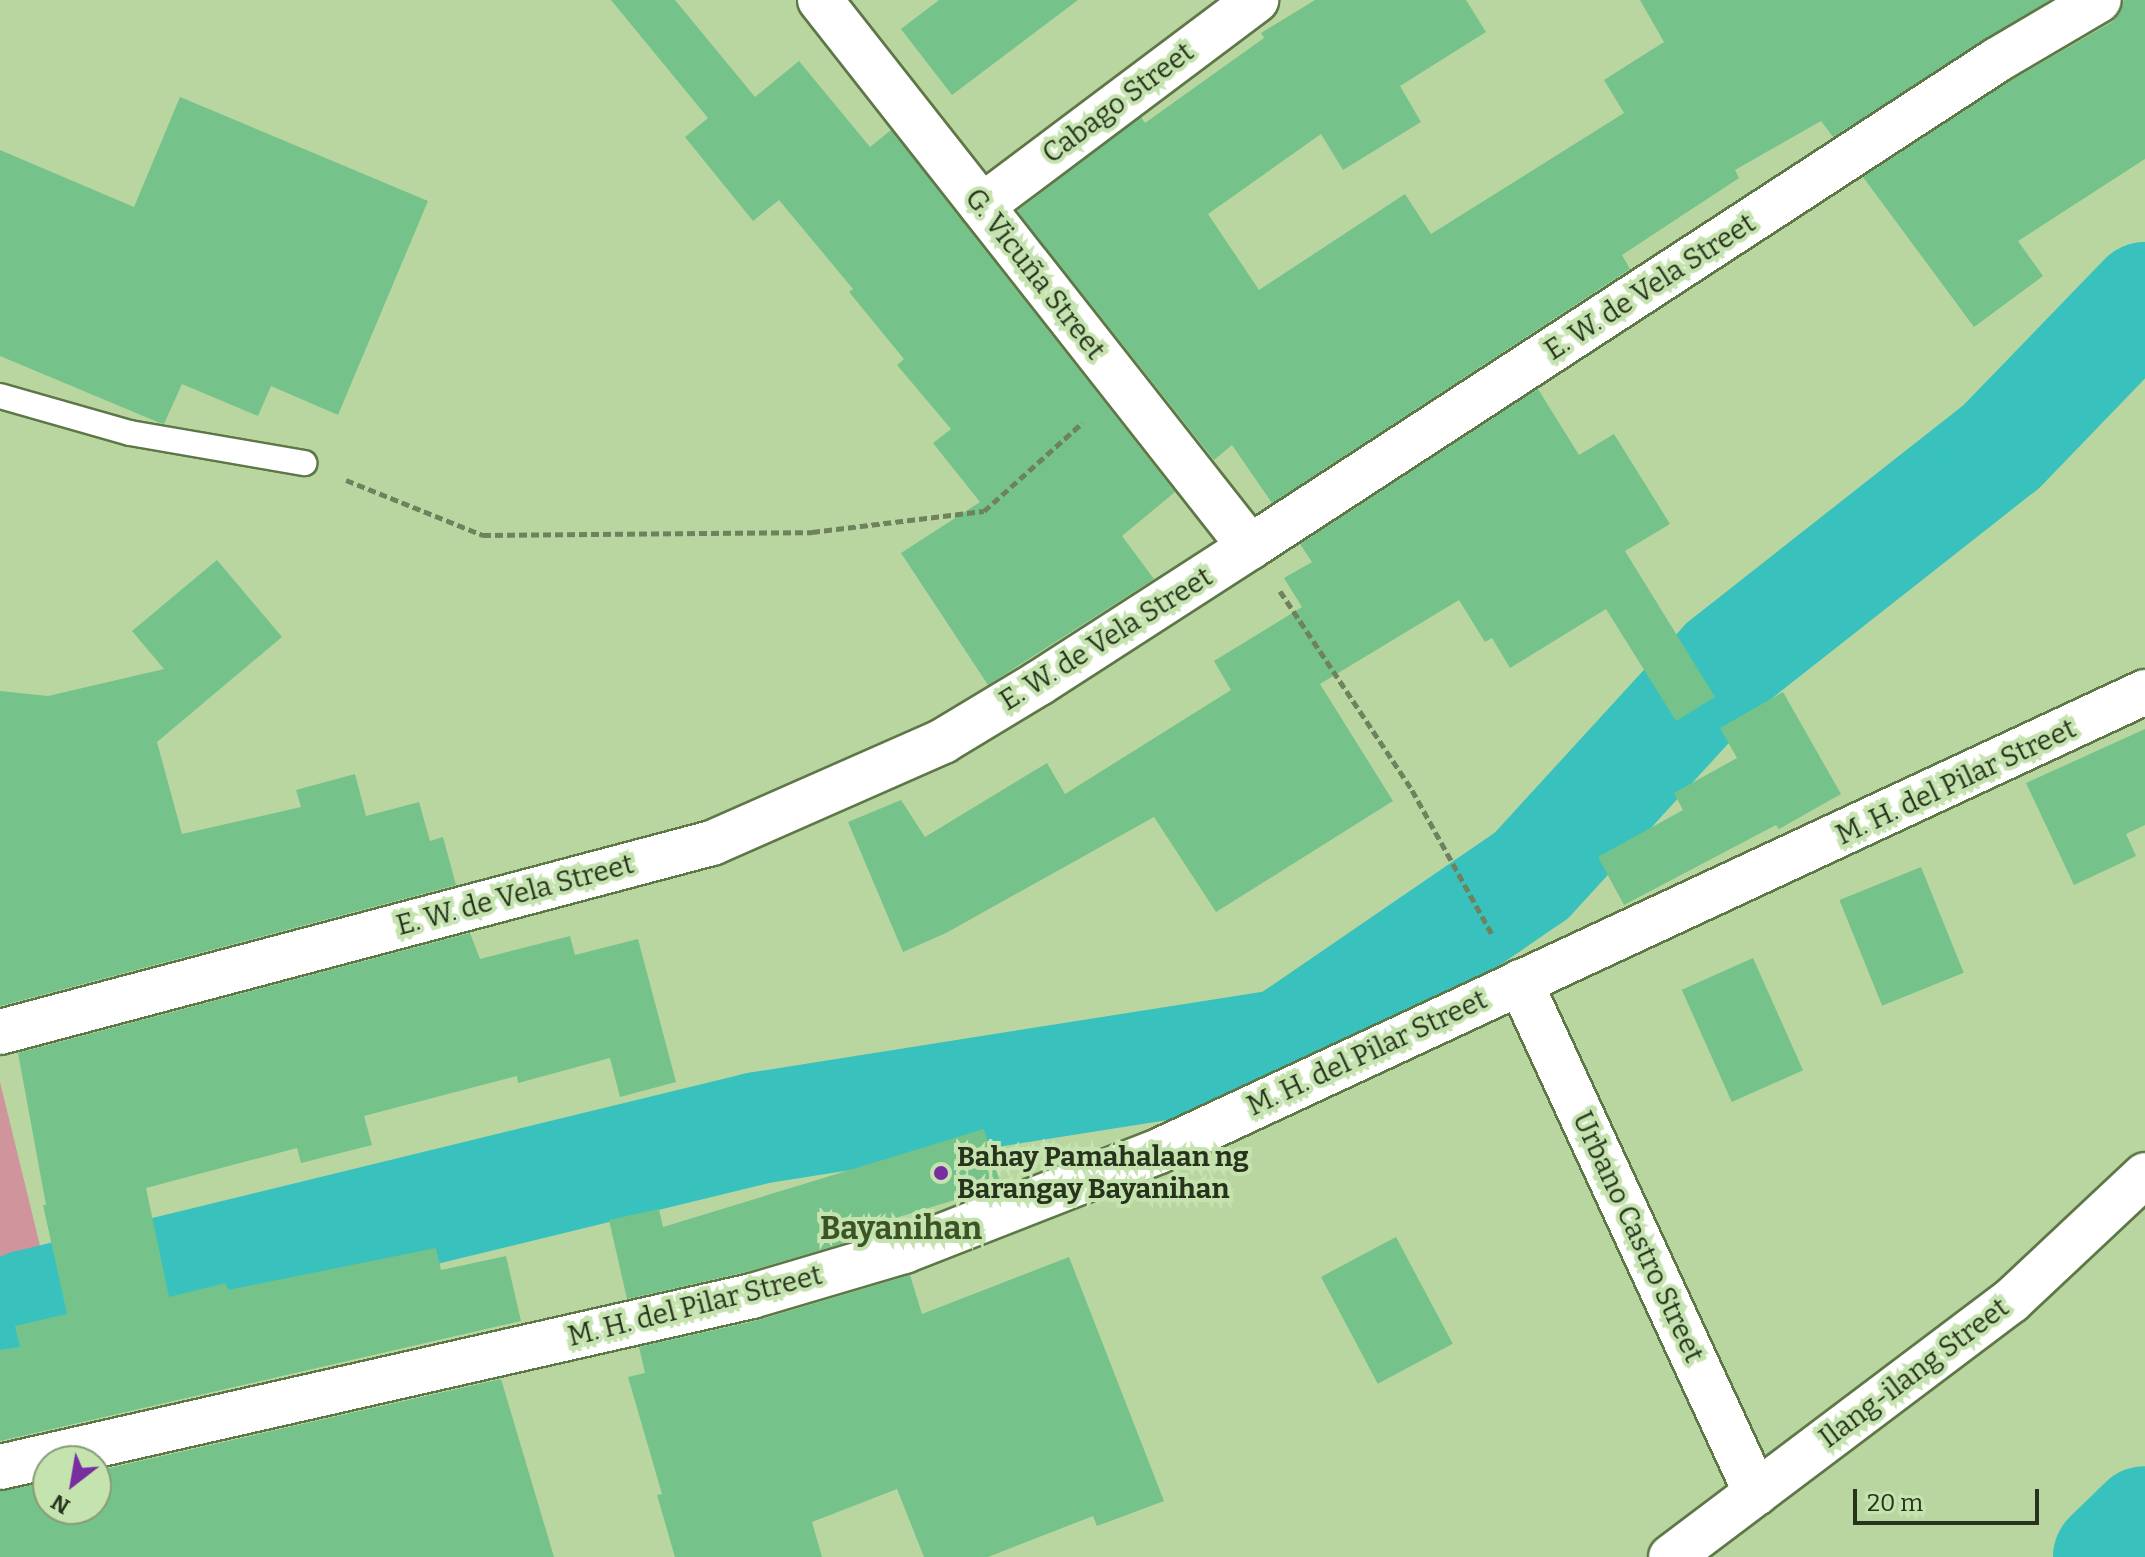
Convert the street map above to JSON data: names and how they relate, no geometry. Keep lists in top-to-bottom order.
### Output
{
  "streets": {
    "street": [
      "Cabago Street",
      "G. Vicuña Street",
      "E. W. de Vela Street",
      "M. H. del Pilar Street",
      "Urbano Castro Street",
      "Ilang-ilang Street"
    ]
  },
  "crossings": [
    ["Cabago Street", "G. Vicuña Street"],
    ["G. Vicuña Street", "E. W. de Vela Street"],
    ["M. H. del Pilar Street", "Urbano Castro Street"],
    ["Urbano Castro Street", "Ilang-ilang Street"]
  ],
  "districts": ["Bayanihan"],
  "places": ["Bahay Pamahalaan ng Barangay Bayanihan"],
  "scale_bar": "20 m",
  "north": "bottom left"
}
